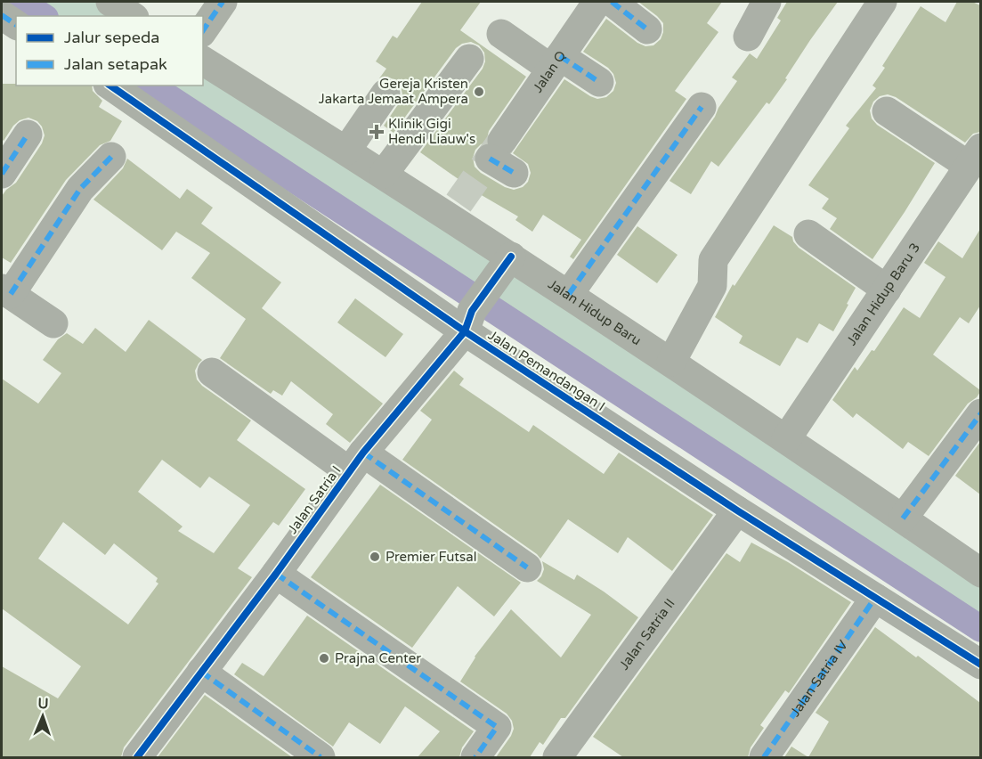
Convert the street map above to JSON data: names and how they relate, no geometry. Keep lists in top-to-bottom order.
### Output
{
  "streets": {
    "street": [
      "Jalan Q",
      "Jalan Hidup Baru 3",
      "Jalan Hidup Baru",
      "Jalan Pemandangan I",
      "Jalan Satria I",
      "Jalan Satria II",
      "Jalan Satria IV"
    ]
  },
  "crossings": [
    ["Jalan Hidup Baru 3", "Jalan Hidup Baru"],
    ["Jalan Hidup Baru", "Jalan Satria I"],
    ["Jalan Pemandangan I", "Jalan Satria I"],
    ["Jalan Pemandangan I", "Jalan Satria II"],
    ["Jalan Pemandangan I", "Jalan Satria IV"]
  ],
  "places": {
    "other": ["Gereja Kristen Jakarta Jemaat Ampera", "Premier Futsal", "Prajna Center"],
    "health": ["Klinik Gigi Hendi Liauw's"]
  },
  "legend": ["Jalur sepeda", "Jalan setapak"],
  "north": "top"
}
